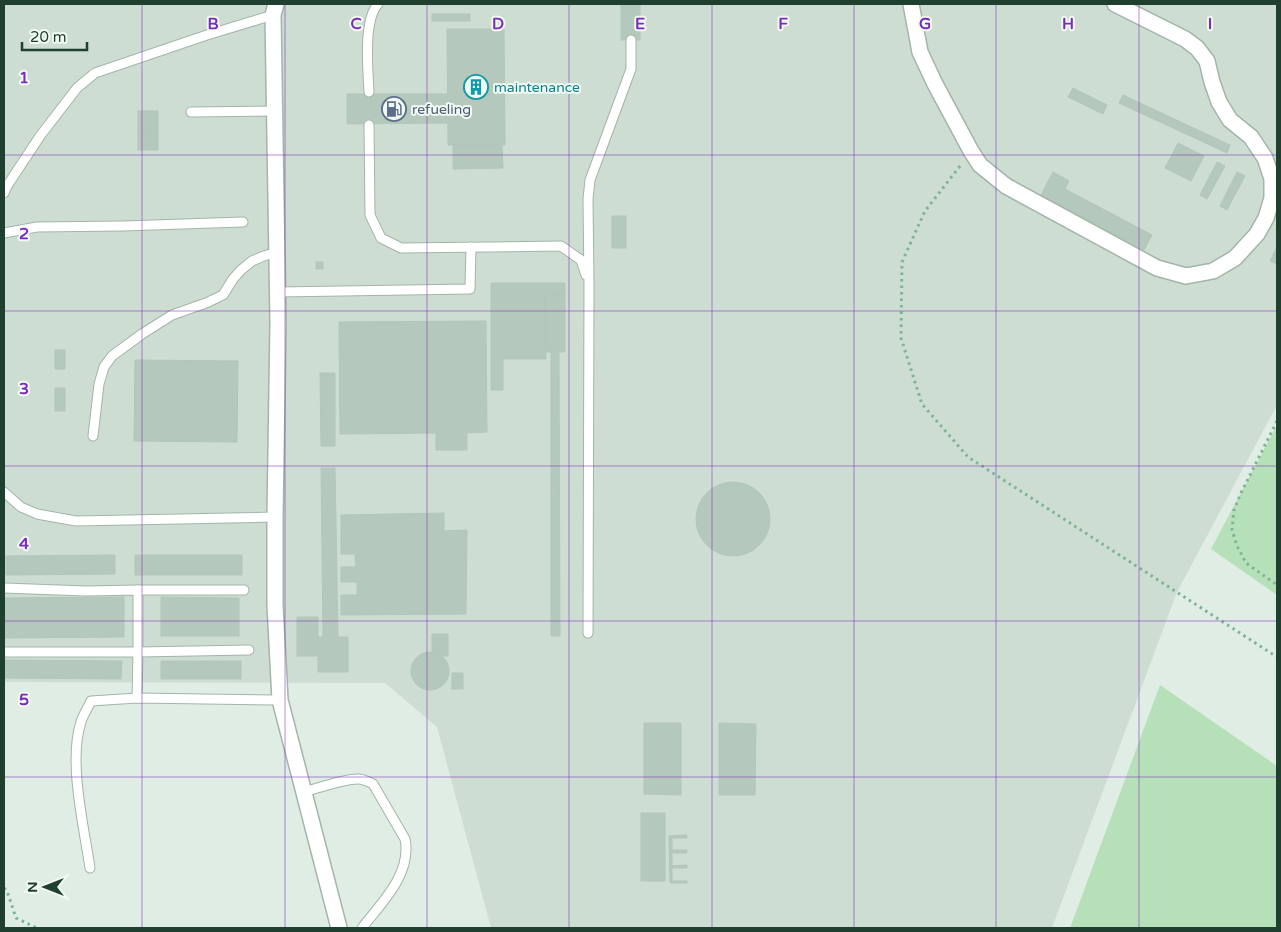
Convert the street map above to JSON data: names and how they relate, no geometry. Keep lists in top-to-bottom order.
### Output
{
  "places": {
    "building": ["maintenance"],
    "fuel station": ["refueling"]
  },
  "scale_bar": "20 m",
  "north": "left",
  "grid": {
    "columns": [
      "B",
      "C",
      "D",
      "E",
      "F",
      "G",
      "H",
      "I"
    ],
    "rows": [
      "1",
      "2",
      "3",
      "4",
      "5"
    ]
  }
}
